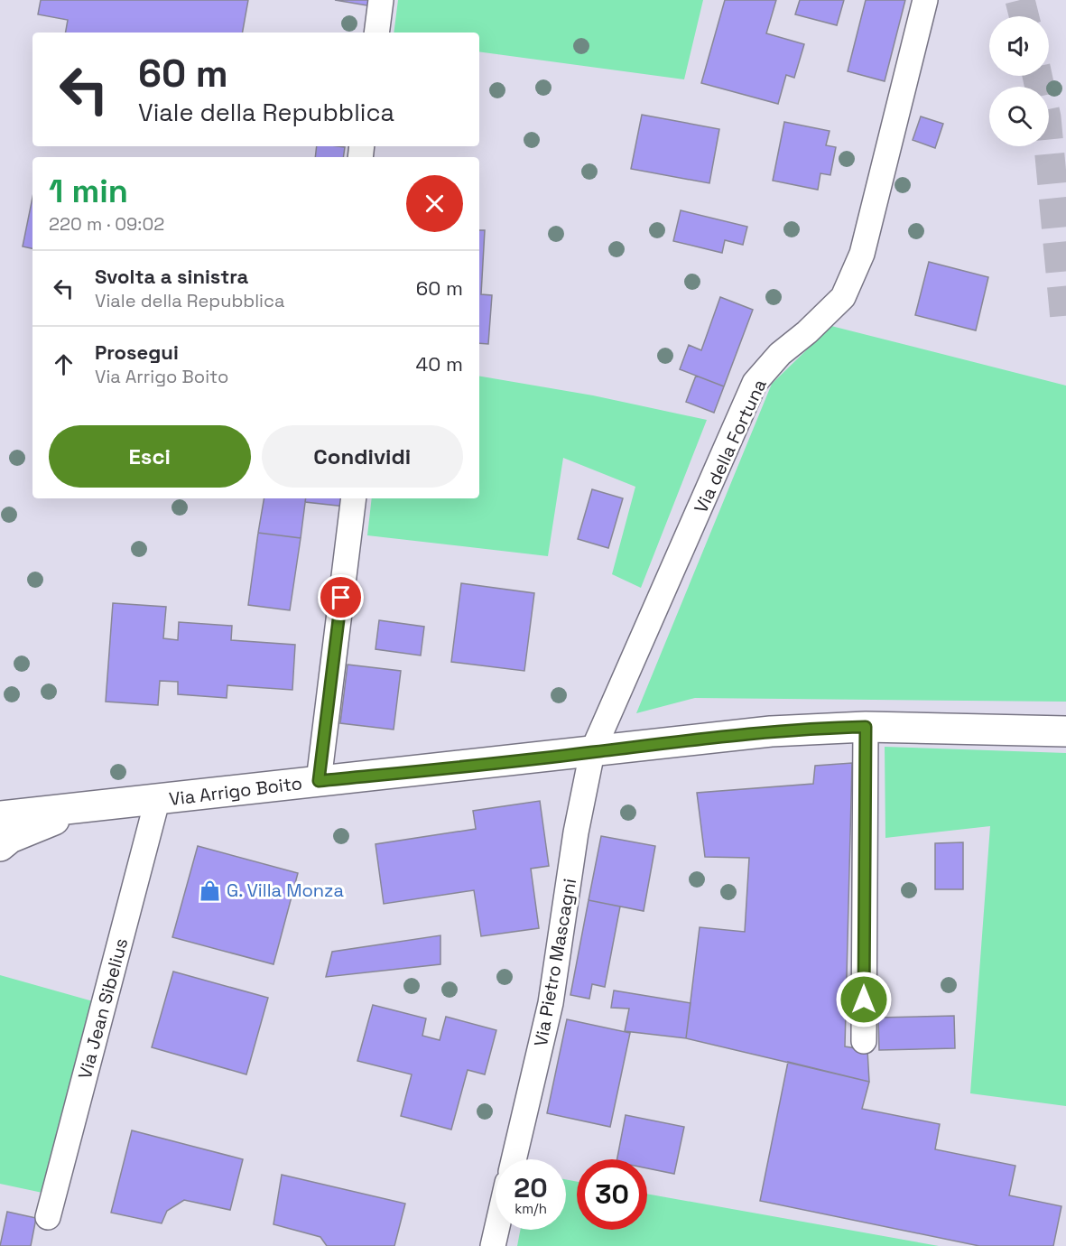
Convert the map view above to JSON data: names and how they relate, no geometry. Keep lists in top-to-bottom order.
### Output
{
  "streets": {
    "street": [
      "Via della Fortuna",
      "Via Arrigo Boito",
      "Via Pietro Mascagni",
      "Via Jean Sibelius"
    ]
  },
  "crossings": [
    ["Via della Fortuna", "Via Arrigo Boito"],
    ["Via della Fortuna", "Via Pietro Mascagni"],
    ["Via Arrigo Boito", "Via Pietro Mascagni"],
    ["Via Arrigo Boito", "Via Jean Sibelius"]
  ],
  "places": {
    "shop": ["G. Villa Monza"]
  },
  "page": {
    "turn": ["60 m", "Viale della Repubblica"],
    "heading": ["1 min", "220 m · 09:02"],
    "list": [
      {
        "name": "Svolta a sinistra",
        "note": "Viale della Repubblica",
        "value": "60 m"
      },
      {
        "name": "Prosegui",
        "note": "Via Arrigo Boito",
        "value": "40 m"
      }
    ],
    "buttons": ["Esci", "Condividi"],
    "speed": "20 km/h",
    "limit": "30"
  }
}
